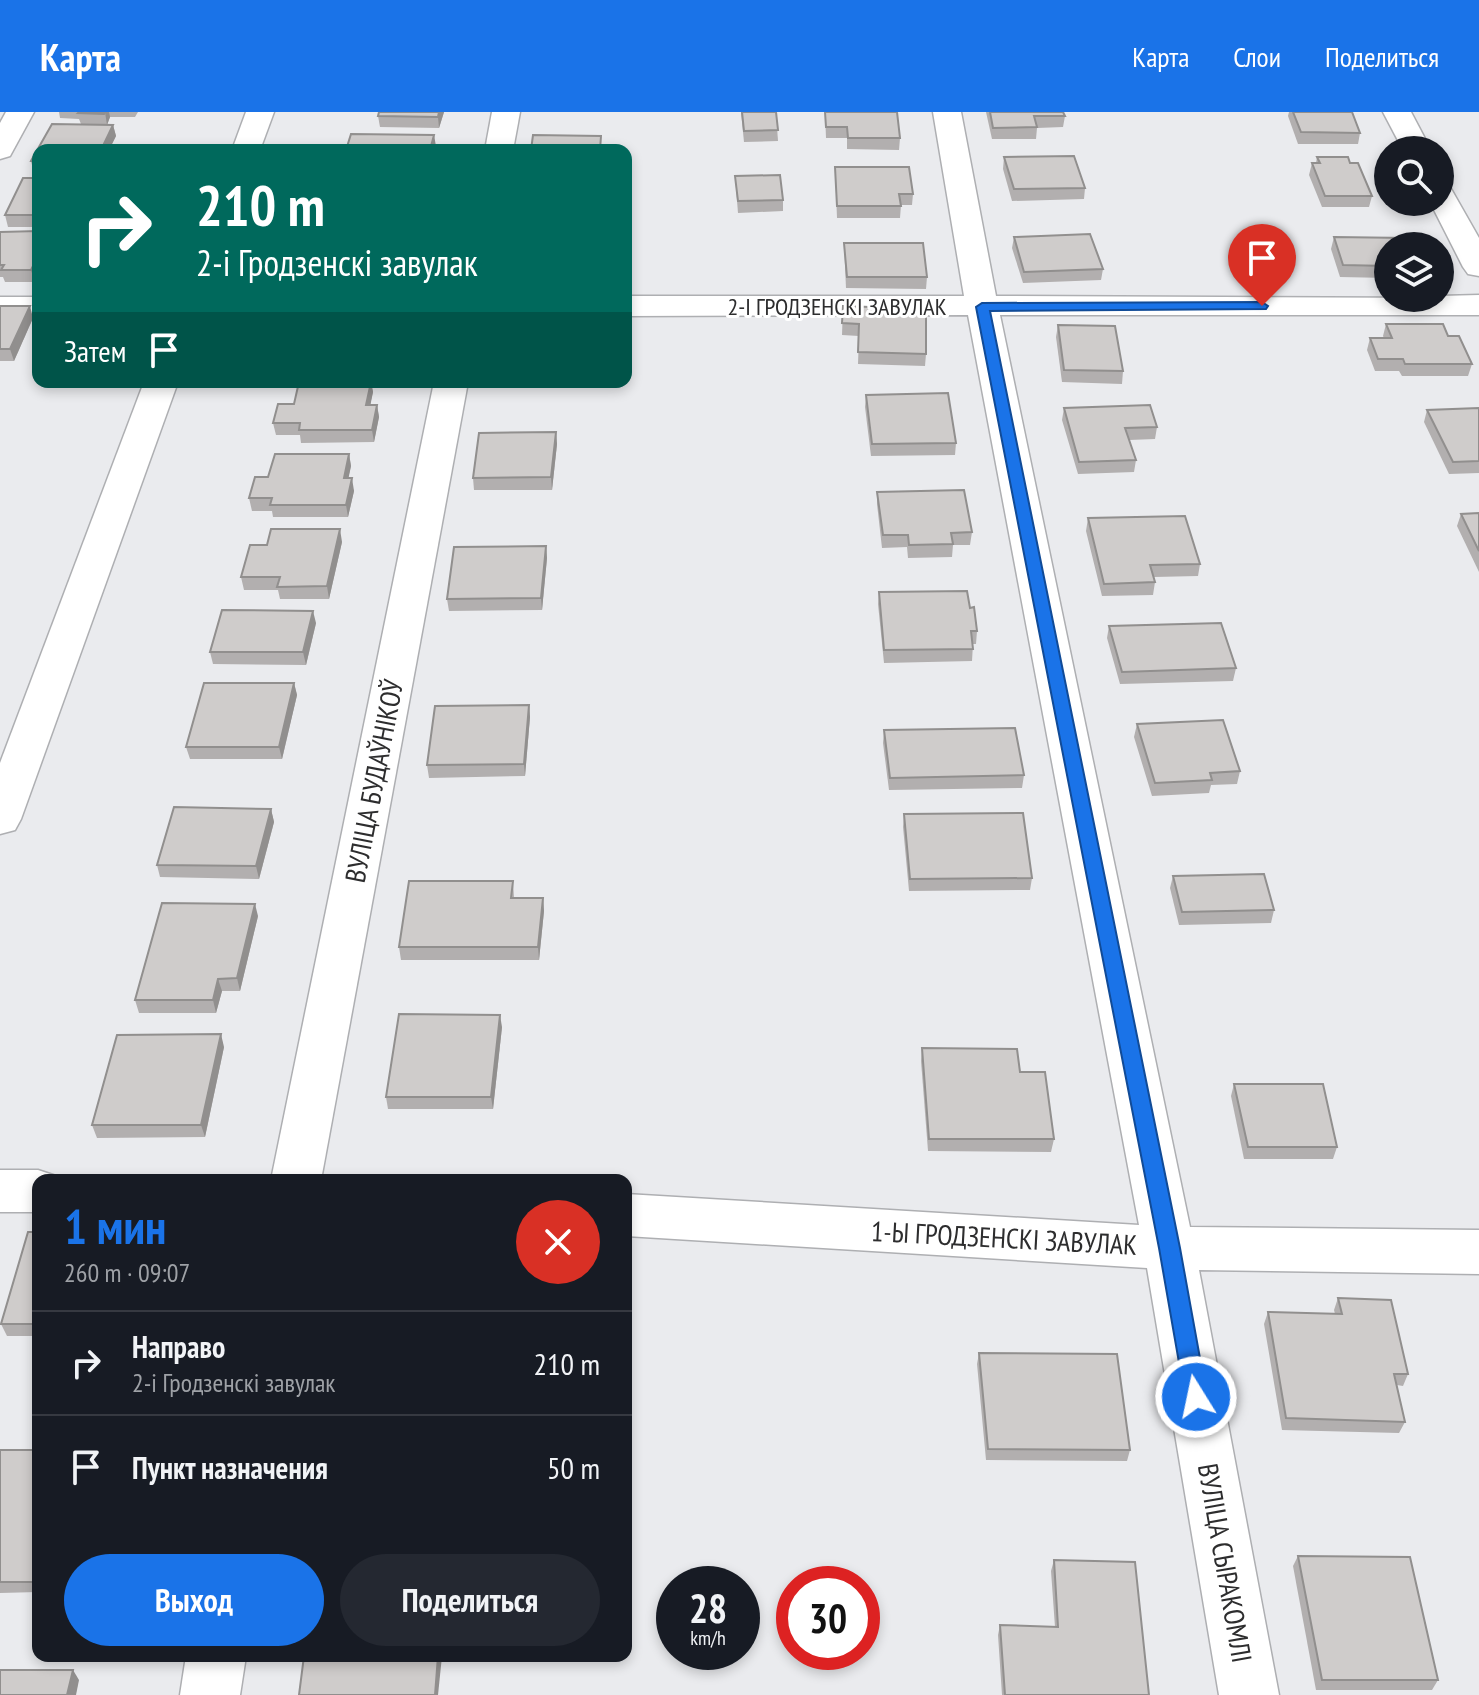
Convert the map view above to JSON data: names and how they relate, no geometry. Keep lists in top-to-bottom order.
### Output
{
  "streets": {
    "street": [
      "2-І ГРОДЗЕНСКІ ЗАВУЛАК",
      "ВУЛІЦА БУДАЎНІКОЎ",
      "1-Ы ГРОДЗЕНСКІ ЗАВУЛАК",
      "ВУЛІЦА СЫРАКОМЛІ"
    ]
  },
  "crossings": [
    ["2-І ГРОДЗЕНСКІ ЗАВУЛАК", "ВУЛІЦА СЫРАКОМЛІ"],
    ["1-Ы ГРОДЗЕНСКІ ЗАВУЛАК", "ВУЛІЦА СЫРАКОМЛІ"]
  ],
  "page": {
    "header": "Карта",
    "nav": ["Карта", "Слои", "Поделиться"],
    "turn": ["210 m", "2-і Гродзенскі завулак"],
    "then": "Затем",
    "heading": ["1 мин", "260 m · 09:07"],
    "list": [
      {
        "name": "Направо",
        "note": "2-і Гродзенскі завулак",
        "value": "210 m"
      },
      {
        "name": "Пункт назначения",
        "value": "50 m"
      }
    ],
    "buttons": ["Выход", "Поделиться"],
    "speed": "28 km/h",
    "limit": "30"
  }
}
